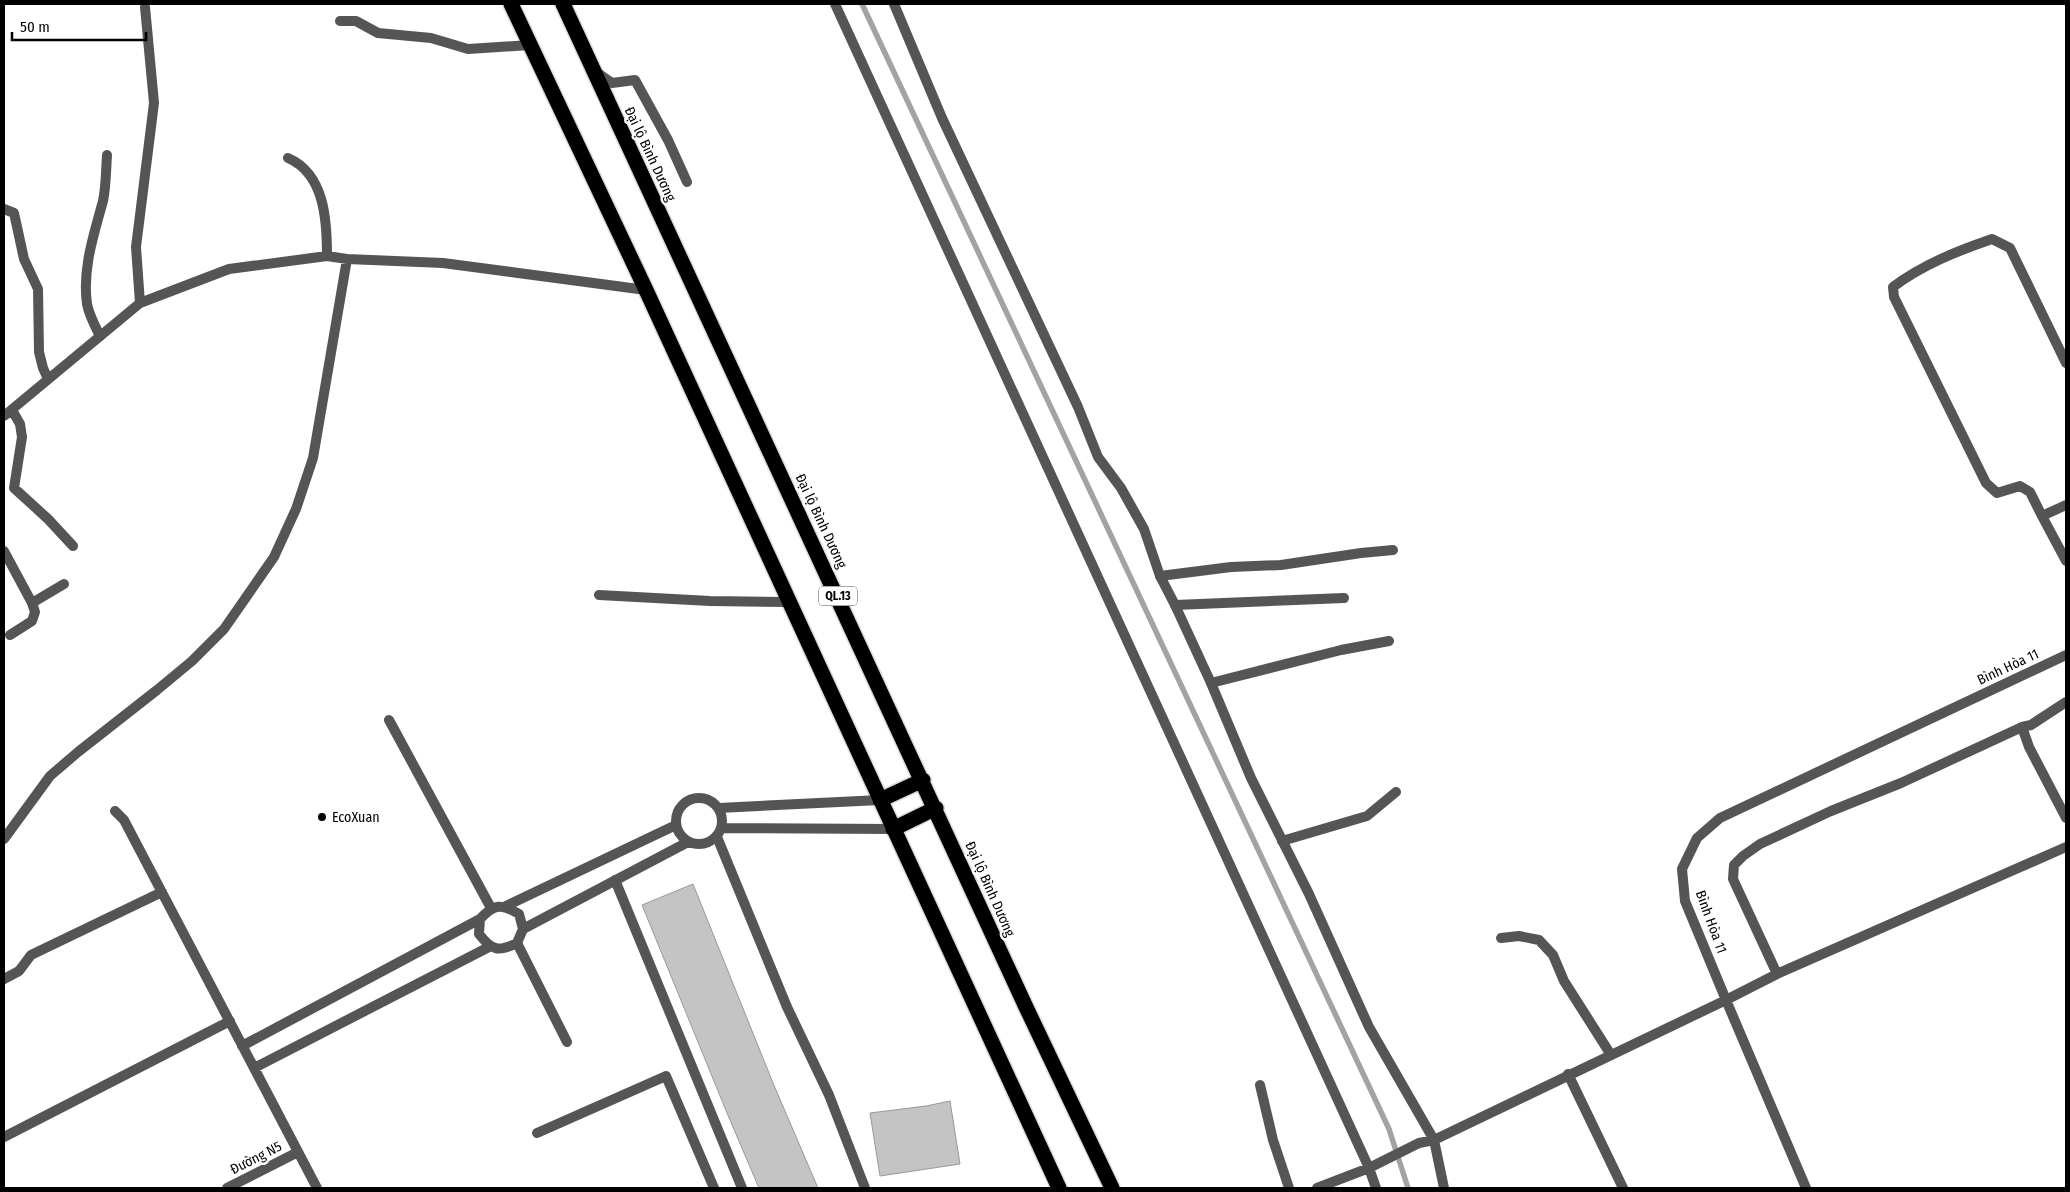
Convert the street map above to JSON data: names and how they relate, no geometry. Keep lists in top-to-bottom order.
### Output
{
  "streets": {
    "highway": ["Đại lộ Bình Dương", "QL.13"],
    "street": ["Bình Hòa 11", "Đường N5"]
  },
  "places": ["EcoXuan"],
  "scale_bar": "50 m"
}
